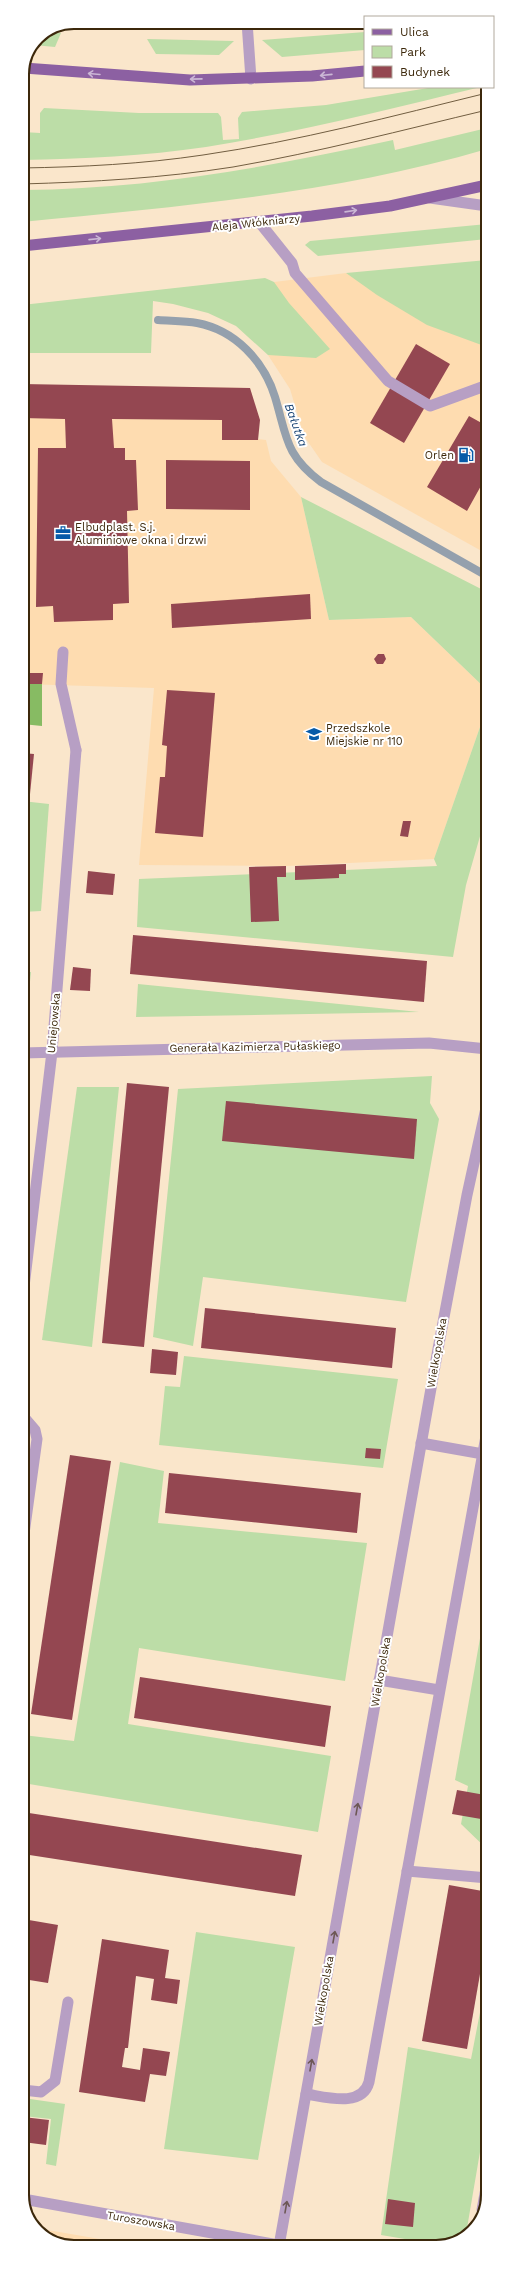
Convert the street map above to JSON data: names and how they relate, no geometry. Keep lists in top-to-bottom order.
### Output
{
  "streets": {
    "main road": ["Aleja Włókniarzy"],
    "street": [
      "Uniejowska",
      "Generała Kazimierza Pułaskiego",
      "Wielkopolska",
      "Turoszowska"
    ]
  },
  "crossings": [
    ["Uniejowska", "Generała Kazimierza Pułaskiego"]
  ],
  "one_way": ["Aleja Włókniarzy"],
  "water": ["Bałutka"],
  "places": {
    "fuel station": ["Orlen"],
    "office": ["Elbudplast. S.j. Aluminiowe okna i drzwi"],
    "school or university": ["Przedszkole Miejskie nr 110"]
  },
  "legend": ["Ulica", "Park", "Budynek"]
}
